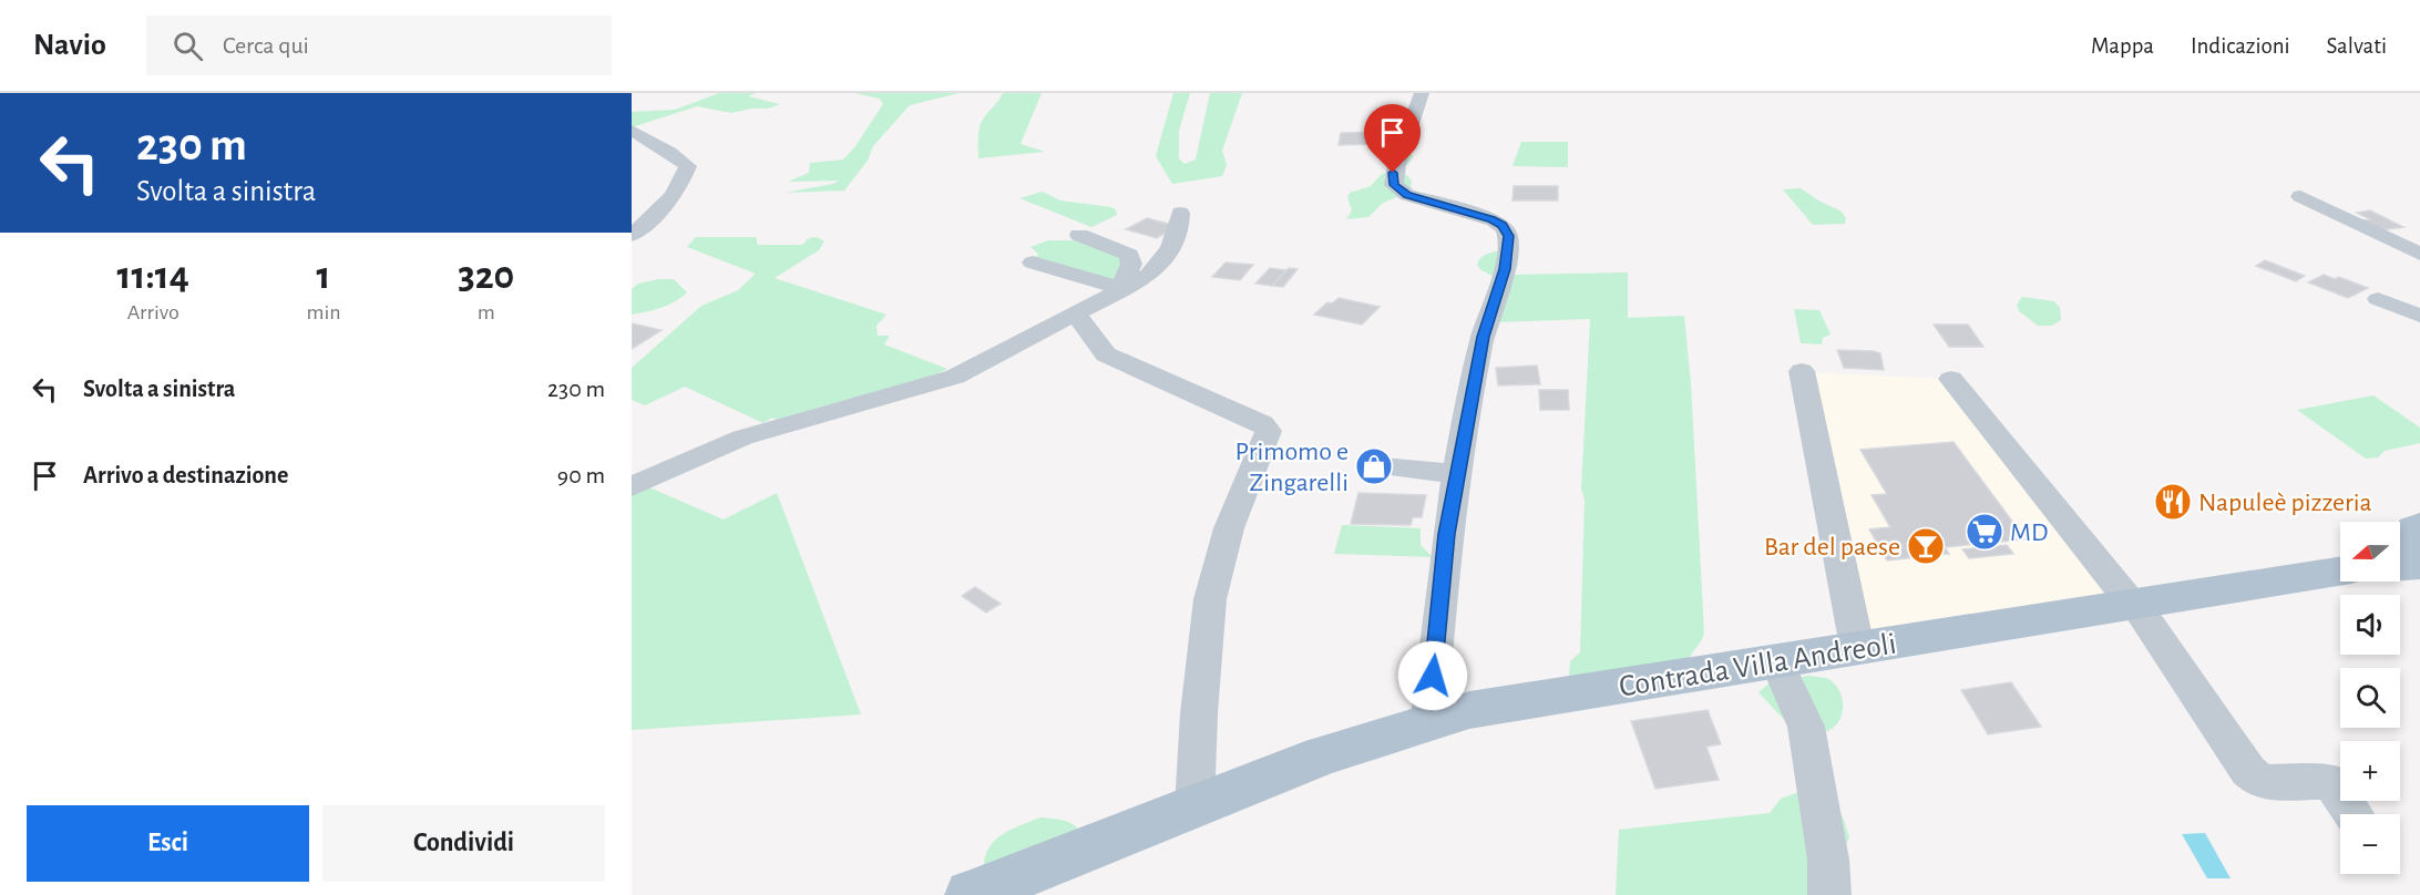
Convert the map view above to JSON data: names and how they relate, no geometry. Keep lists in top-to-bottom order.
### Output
{
  "streets": {
    "main road": ["Contrada Villa Andreoli"]
  },
  "places": {
    "shop": ["Primomo e Zingarelli"],
    "restaurant": ["Napuleè pizzeria"],
    "supermarket": ["MD"],
    "bar": ["Bar del paese"]
  },
  "north": "left",
  "page": {
    "header": "Navio",
    "search": "Cerca qui",
    "nav": ["Mappa", "Indicazioni", "Salvati"],
    "turn": ["230 m", "Svolta a sinistra"],
    "eta": [
      "11:14",
      "Arrivo",
      "1",
      "min",
      "320",
      "m"
    ],
    "list": [
      {
        "name": "Svolta a sinistra",
        "value": "230 m"
      },
      {
        "name": "Arrivo a destinazione",
        "value": "90 m"
      }
    ],
    "map_buttons": ["+", "−"],
    "buttons": ["Esci", "Condividi"]
  }
}
